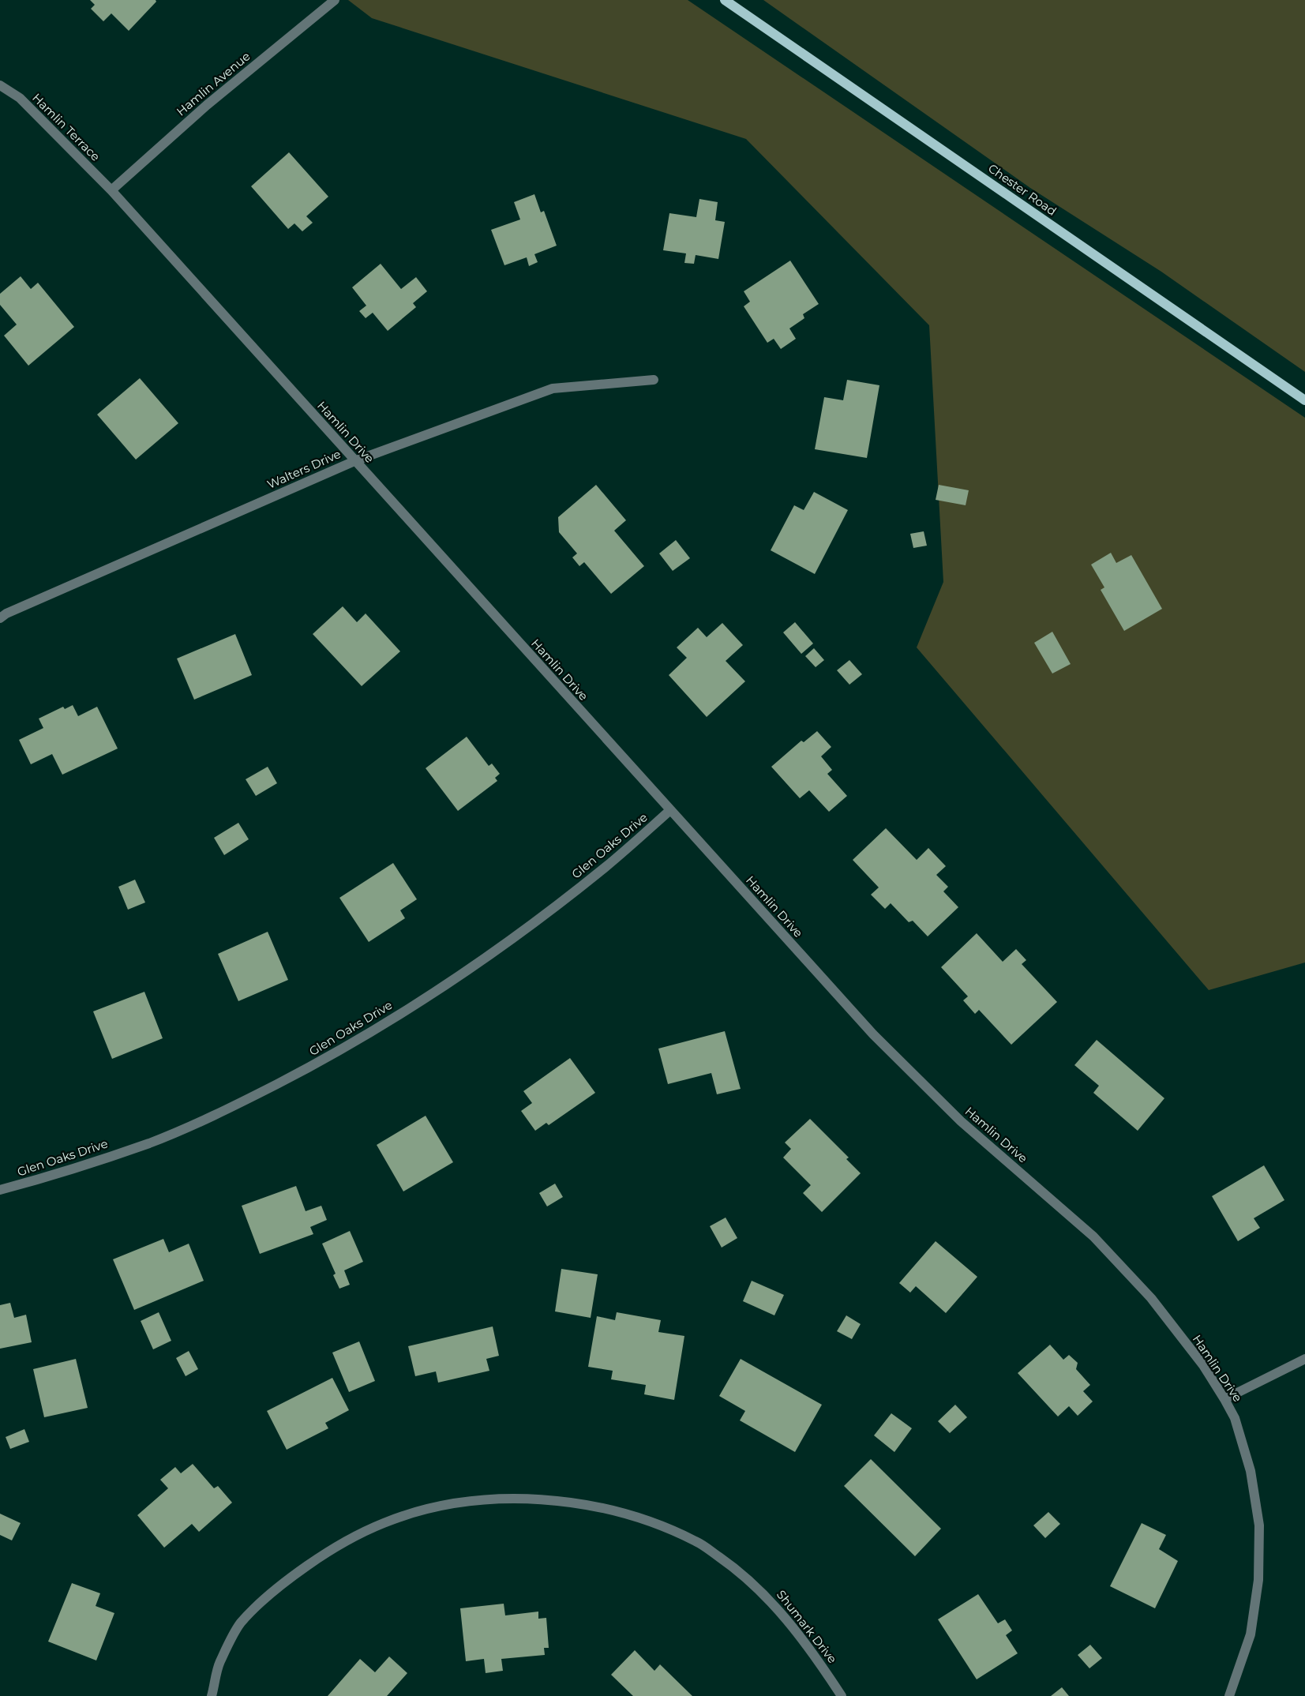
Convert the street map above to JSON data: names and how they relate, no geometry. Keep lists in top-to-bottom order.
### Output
{
  "streets": {
    "main road": ["Chester Road"],
    "street": [
      "Hamlin Avenue",
      "Hamlin Terrace",
      "Hamlin Drive",
      "Walters Drive",
      "Glen Oaks Drive",
      "Shumark Drive"
    ]
  },
  "crossings": [
    ["Hamlin Avenue", "Hamlin Terrace"],
    ["Hamlin Avenue", "Hamlin Drive"],
    ["Hamlin Terrace", "Hamlin Drive"],
    ["Hamlin Drive", "Walters Drive"],
    ["Hamlin Drive", "Glen Oaks Drive"]
  ]
}
